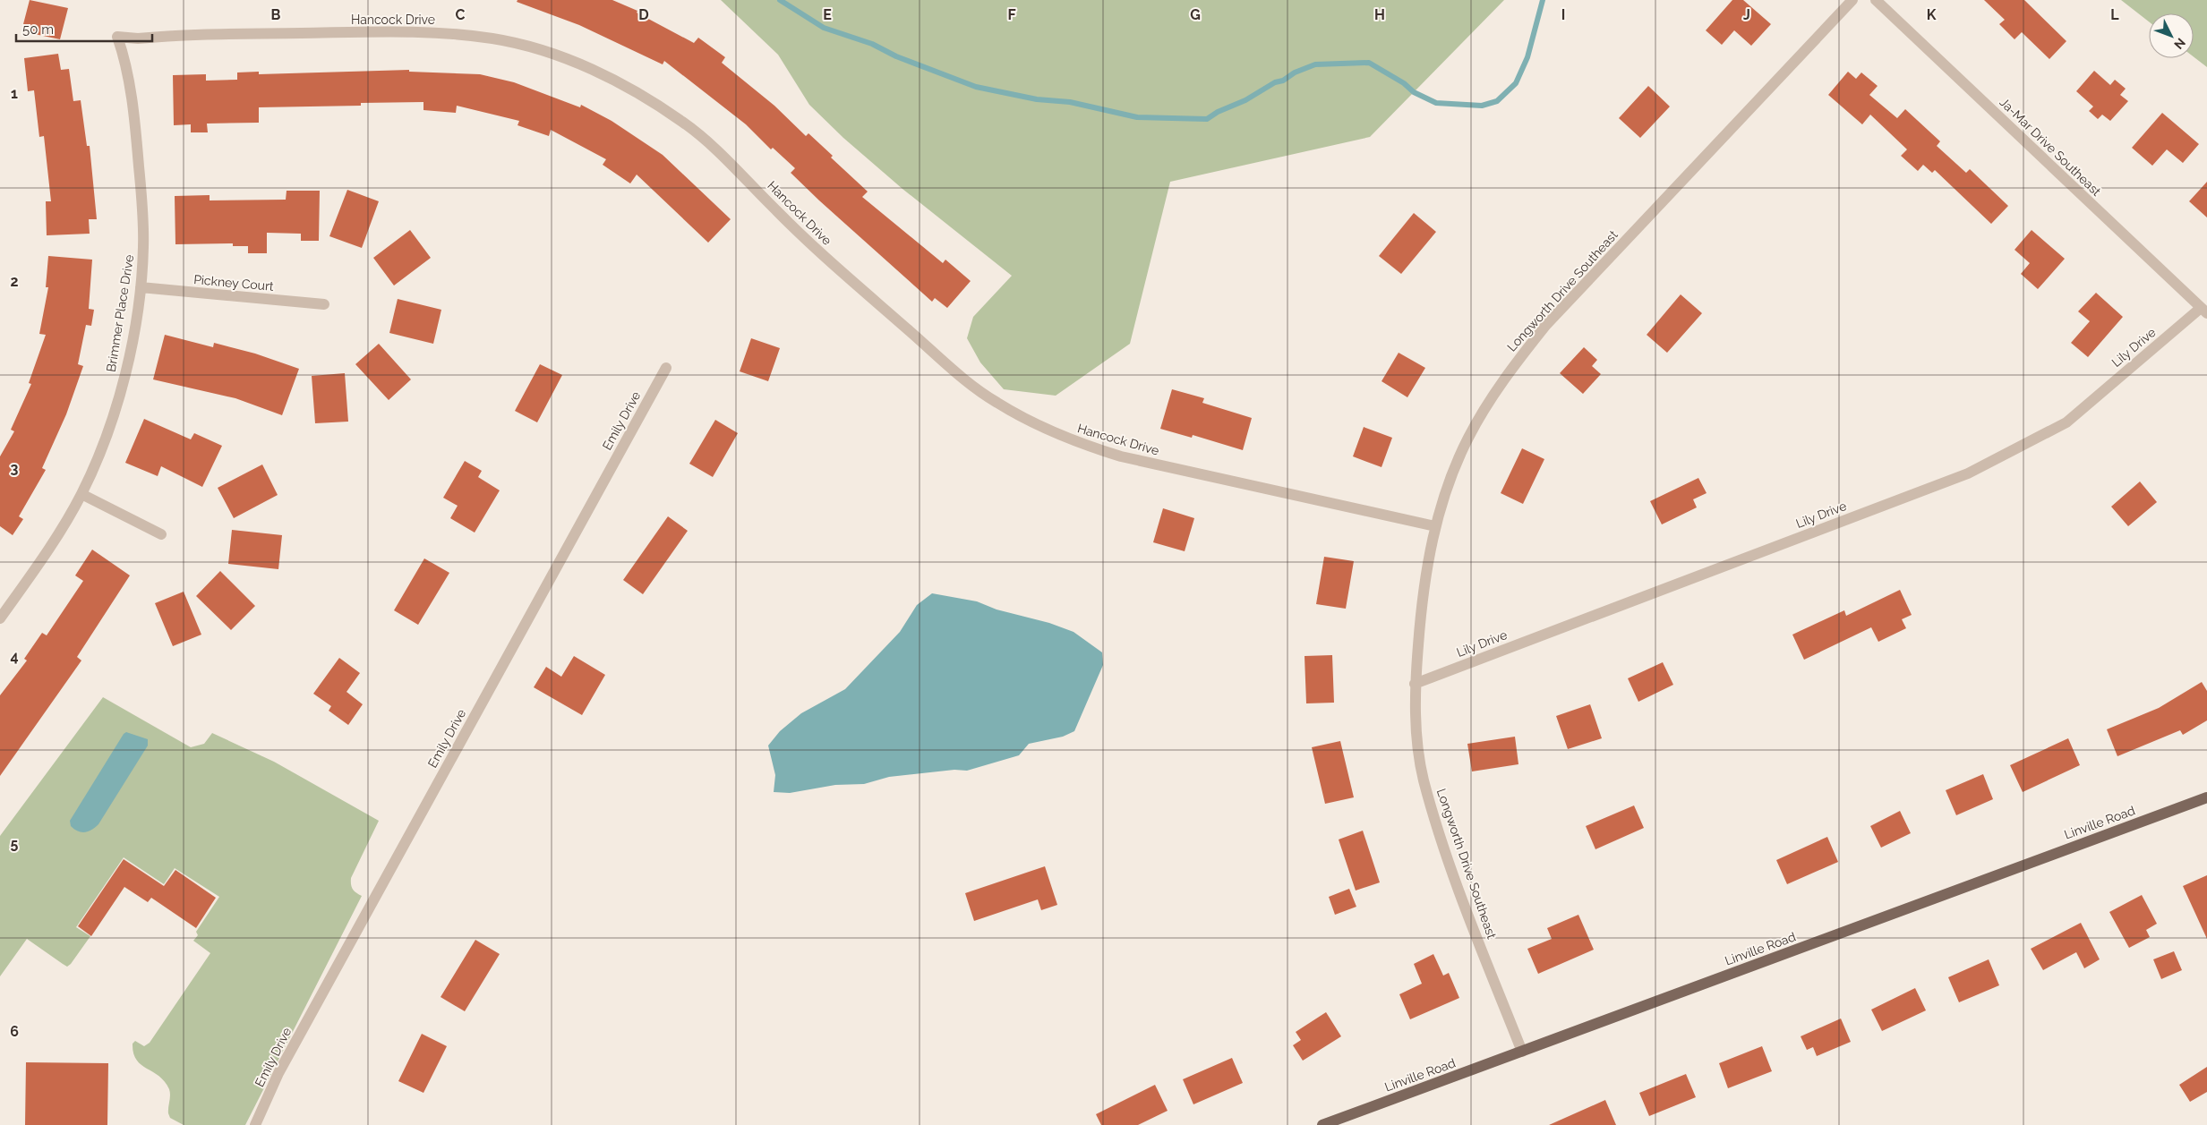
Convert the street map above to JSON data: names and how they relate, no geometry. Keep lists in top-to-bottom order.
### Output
{
  "streets": {
    "main road": ["Linville Road"],
    "street": [
      "Hancock Drive",
      "Ja-Mar Drive Southeast",
      "Pickney Court",
      "Longworth Drive Southeast",
      "Brimmer Place Drive",
      "Lily Drive",
      "Emily Drive"
    ]
  },
  "crossings": [
    ["Hancock Drive", "Longworth Drive Southeast"],
    ["Hancock Drive", "Brimmer Place Drive"],
    ["Ja-Mar Drive Southeast", "Lily Drive"],
    ["Pickney Court", "Brimmer Place Drive"],
    ["Longworth Drive Southeast", "Lily Drive"],
    ["Longworth Drive Southeast", "Linville Road"]
  ],
  "scale_bar": "50 m",
  "north": "bottom right",
  "grid": {
    "columns": [
      "B",
      "C",
      "D",
      "E",
      "F",
      "G",
      "H",
      "I",
      "J",
      "K",
      "L"
    ],
    "rows": [
      "1",
      "2",
      "3",
      "4",
      "5",
      "6"
    ]
  }
}
